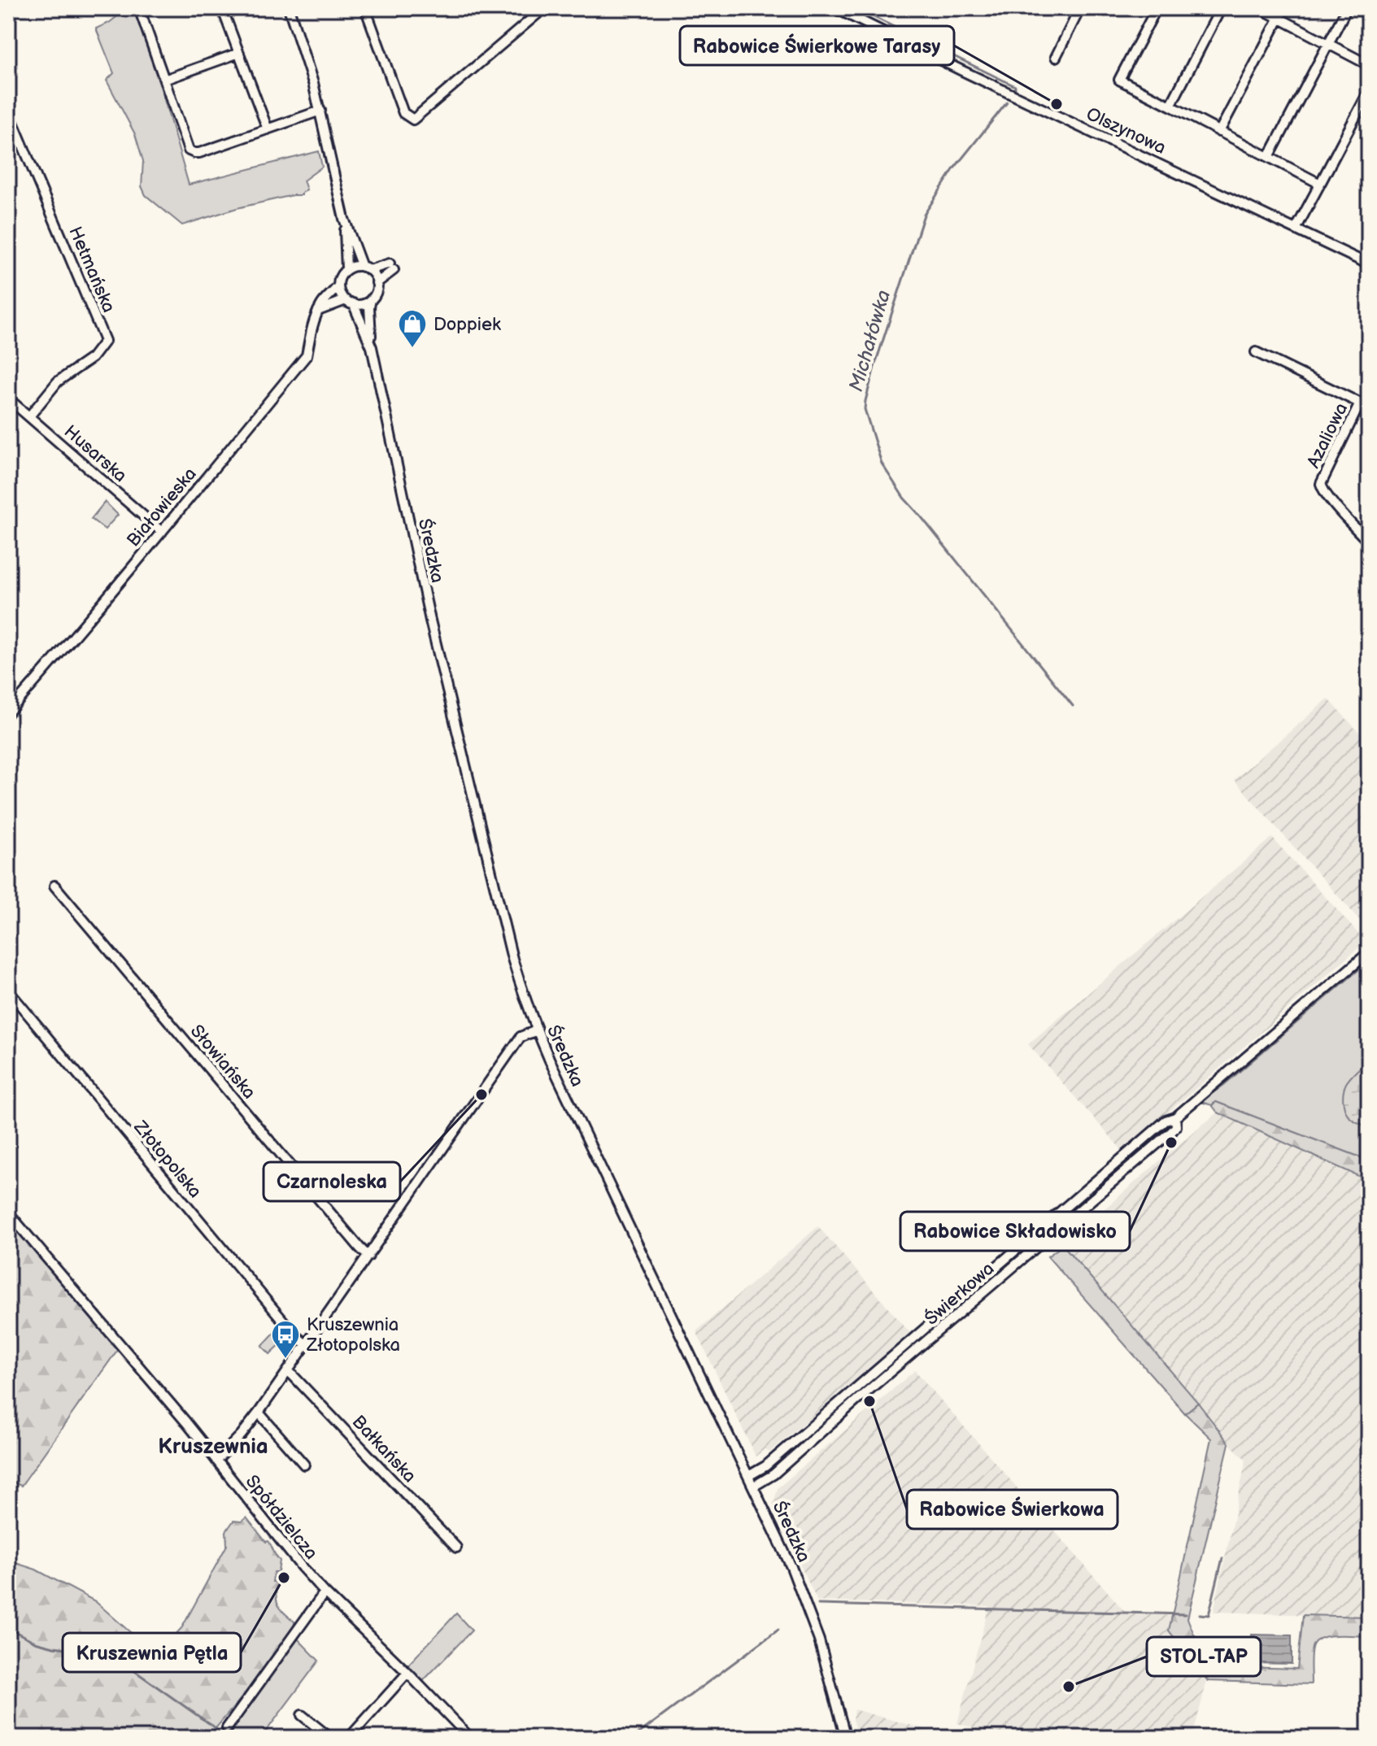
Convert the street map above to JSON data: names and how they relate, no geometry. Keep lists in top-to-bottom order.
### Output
{
  "streets": {
    "street": [
      "Olszynowa",
      "Hetmańska",
      "Azaliowa",
      "Husarska",
      "Białowieska",
      "Średzka",
      "Słowiańska",
      "Złotopolska",
      "Świerkowa",
      "Bałkańska",
      "Spółdzielcza"
    ]
  },
  "crossings": [
    ["Hetmańska", "Husarska"],
    ["Husarska", "Białowieska"],
    ["Białowieska", "Średzka"],
    ["Średzka", "Świerkowa"]
  ],
  "districts": ["Kruszewnia"],
  "water": ["Michałówka"],
  "places": {
    "other": [
      "Rabowice Świerkowe Tarasy",
      "Czarnoleska",
      "Rabowice Składowisko",
      "Rabowice Świerkowa",
      "Kruszewnia Pętla",
      "STOL-TAP"
    ],
    "shop": ["Doppiek"],
    "bus stop": ["Kruszewnia Złotopolska"]
  }
}
